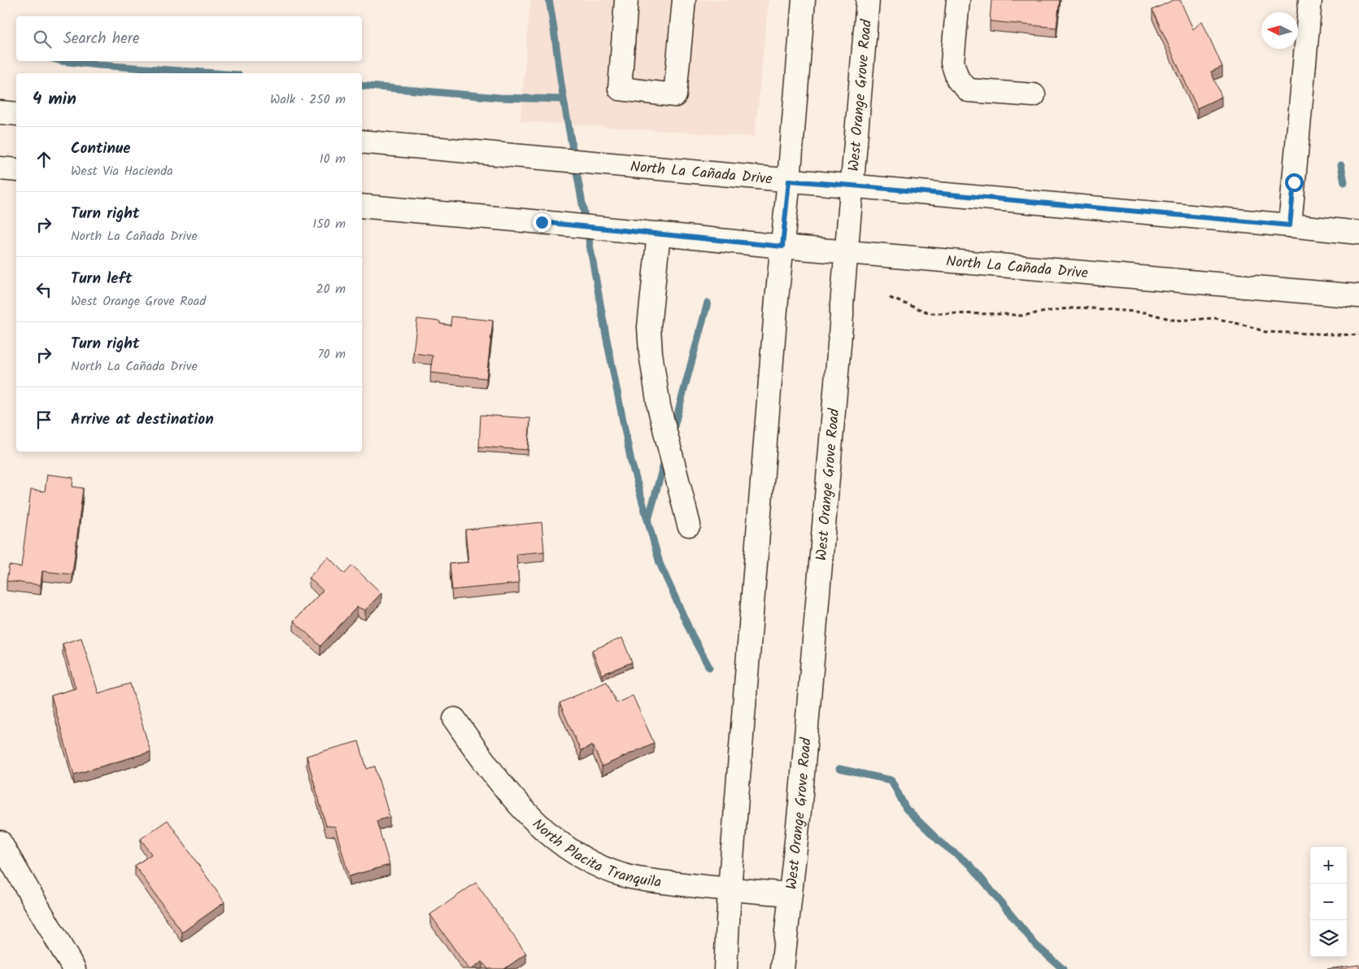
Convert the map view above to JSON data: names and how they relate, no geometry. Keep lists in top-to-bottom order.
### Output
{
  "streets": {
    "main road": ["West Orange Grove Road", "North La Cañada Drive", "North Placita Tranquila"]
  },
  "crossings": [
    ["West Orange Grove Road", "North La Cañada Drive"],
    ["West Orange Grove Road", "North Placita Tranquila"]
  ],
  "north": "left",
  "page": {
    "search": "Search here",
    "heading": ["4 min", "Walk · 250 m"],
    "list": [
      ["Continue", "West Via Hacienda", "10 m"],
      ["Turn right", "North La Cañada Drive", "150 m"],
      ["Turn left", "West Orange Grove Road", "20 m"],
      ["Turn right", "North La Cañada Drive", "70 m"],
      "Arrive at destination"
    ],
    "map_buttons": ["+", "−"]
  }
}
